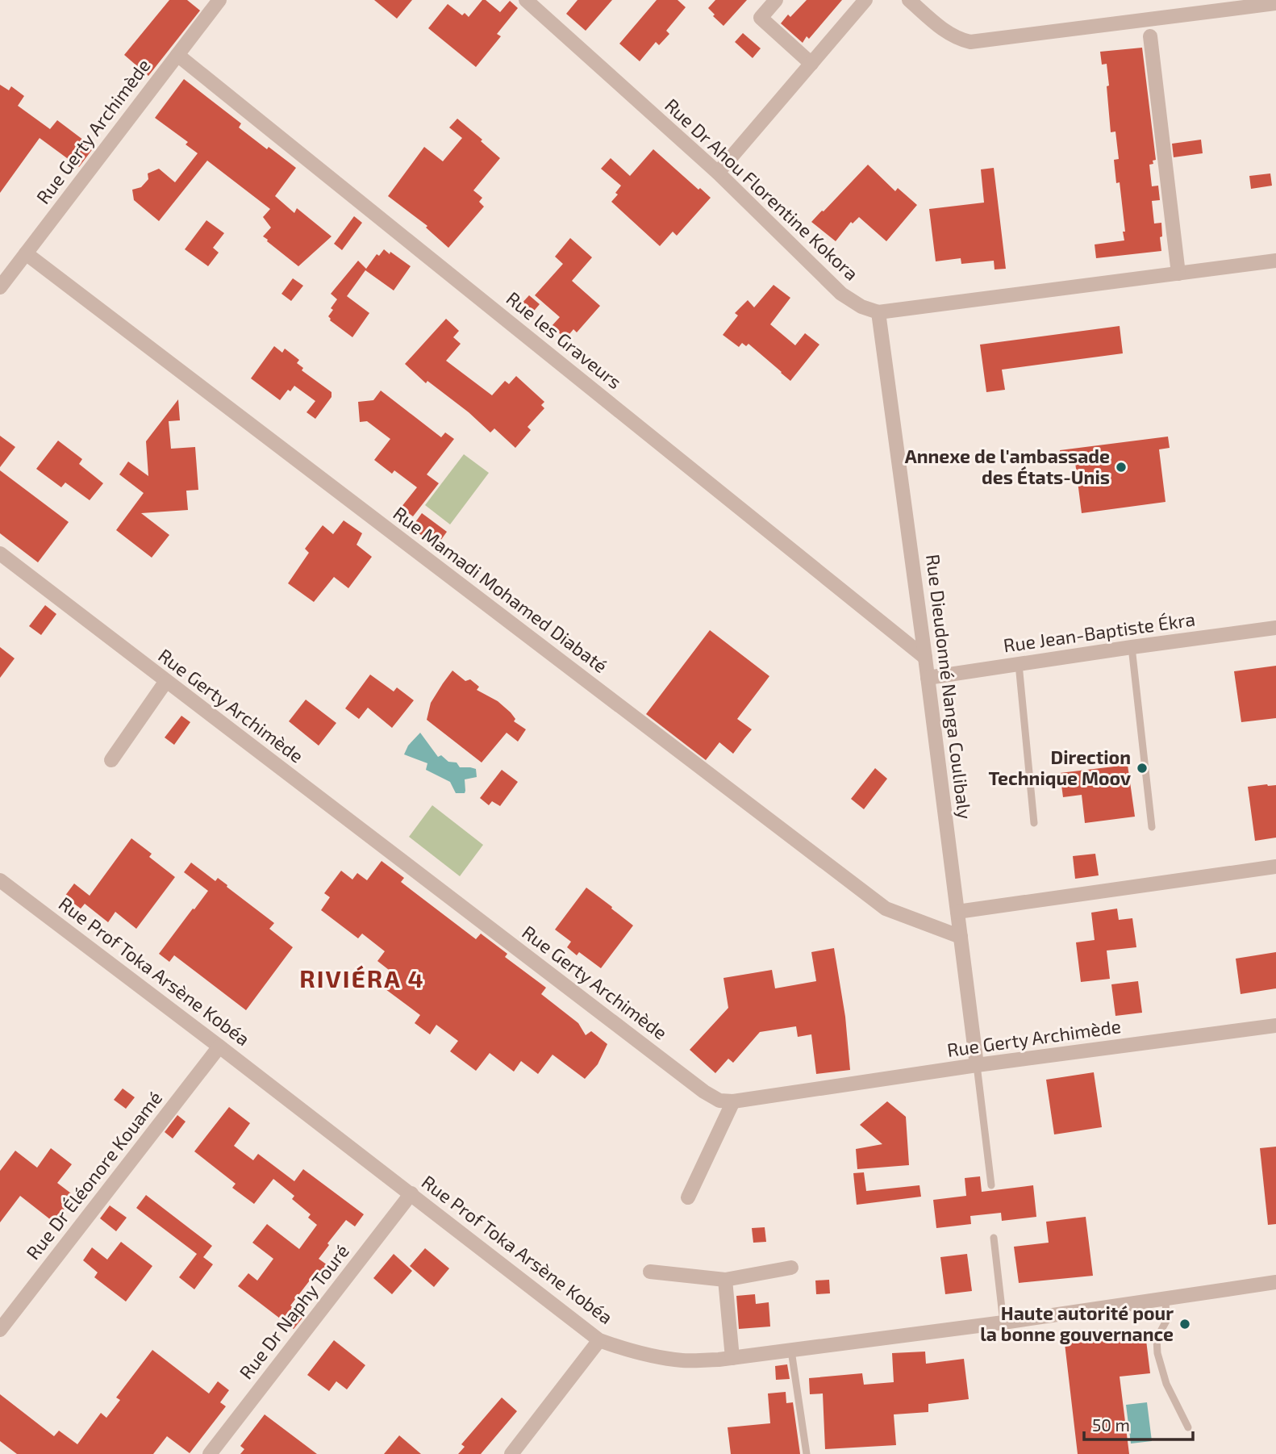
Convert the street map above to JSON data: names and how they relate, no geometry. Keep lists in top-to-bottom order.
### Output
{
  "streets": {
    "street": [
      "Rue Gerty Archimède",
      "Rue Dr Ahou Florentine Kokora",
      "Rue les Graveurs",
      "Rue Mamadi Mohamed Diabaté",
      "Rue Jean-Baptiste Ékra",
      "Rue Dieudonné Nanga Coulibaly",
      "Rue Prof Toka Arsène Kobéa",
      "Rue Dr Éléonore Kouamé",
      "Rue Dr Naphy Touré"
    ]
  },
  "crossings": [
    ["Rue Gerty Archimède", "Rue les Graveurs"],
    ["Rue Gerty Archimède", "Rue Mamadi Mohamed Diabaté"],
    ["Rue Gerty Archimède", "Rue Dieudonné Nanga Coulibaly"],
    ["Rue Dr Ahou Florentine Kokora", "Rue Dieudonné Nanga Coulibaly"],
    ["Rue les Graveurs", "Rue Dieudonné Nanga Coulibaly"],
    ["Rue Mamadi Mohamed Diabaté", "Rue Dieudonné Nanga Coulibaly"],
    ["Rue Jean-Baptiste Ékra", "Rue Dieudonné Nanga Coulibaly"],
    ["Rue Prof Toka Arsène Kobéa", "Rue Dr Éléonore Kouamé"],
    ["Rue Prof Toka Arsène Kobéa", "Rue Dr Naphy Touré"]
  ],
  "districts": ["RIVIÉRA 4"],
  "places": ["Annexe de l'ambassade des États-Unis", "Direction Technique Moov", "Haute autorité pour la bonne gouvernance"],
  "scale_bar": "50 m"
}
